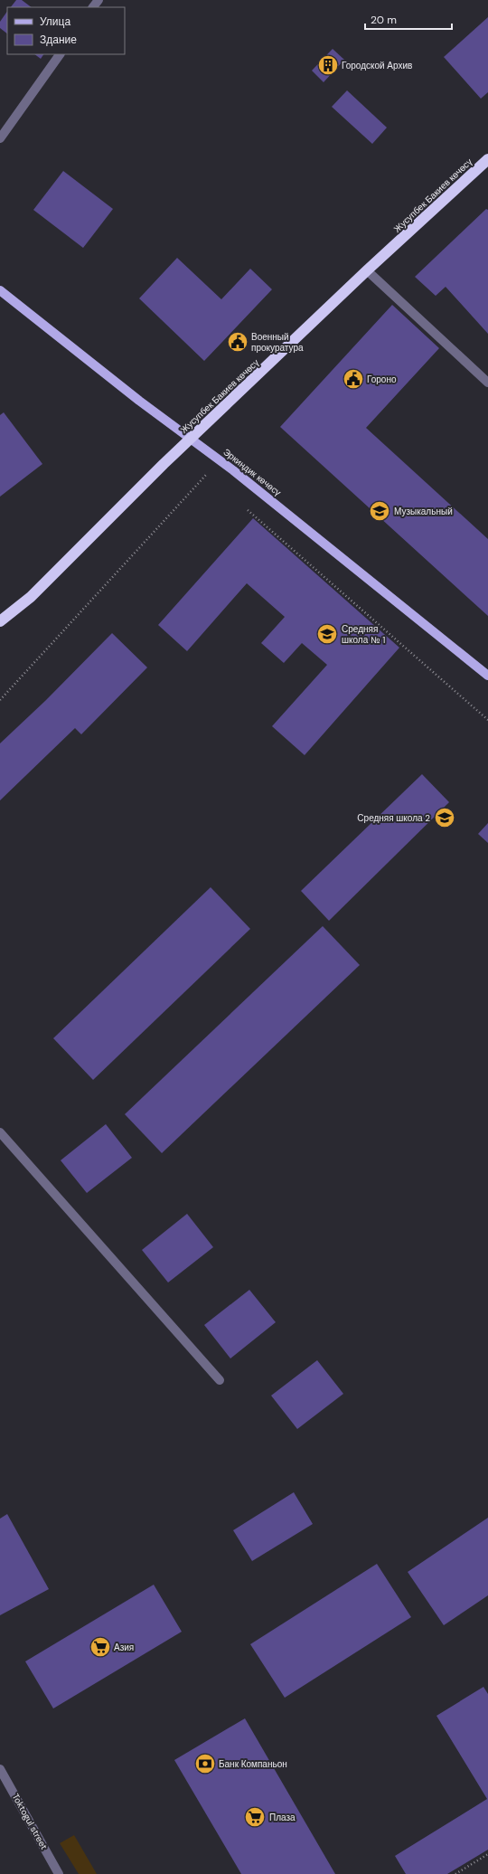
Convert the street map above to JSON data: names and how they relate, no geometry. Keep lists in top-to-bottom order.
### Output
{
  "streets": {
    "highway": ["Жусупбек Бакиев көчөсү"],
    "main road": ["Эркиндик көчөсү"],
    "street": ["Toktogul street"]
  },
  "crossings": [
    ["Жусупбек Бакиев көчөсү", "Эркиндик көчөсү"]
  ],
  "places": {
    "building": ["Городской Архив"],
    "public building": ["Военный прокуратура", "Гороно"],
    "school or university": ["Музыкальный", "Средняя школа № 1", "Средняя школа 2"],
    "supermarket": ["Азия", "Плаза"],
    "bank": ["Банк Компаньон"]
  },
  "legend": ["Улица", "Здание"],
  "scale_bar": "20 m"
}
